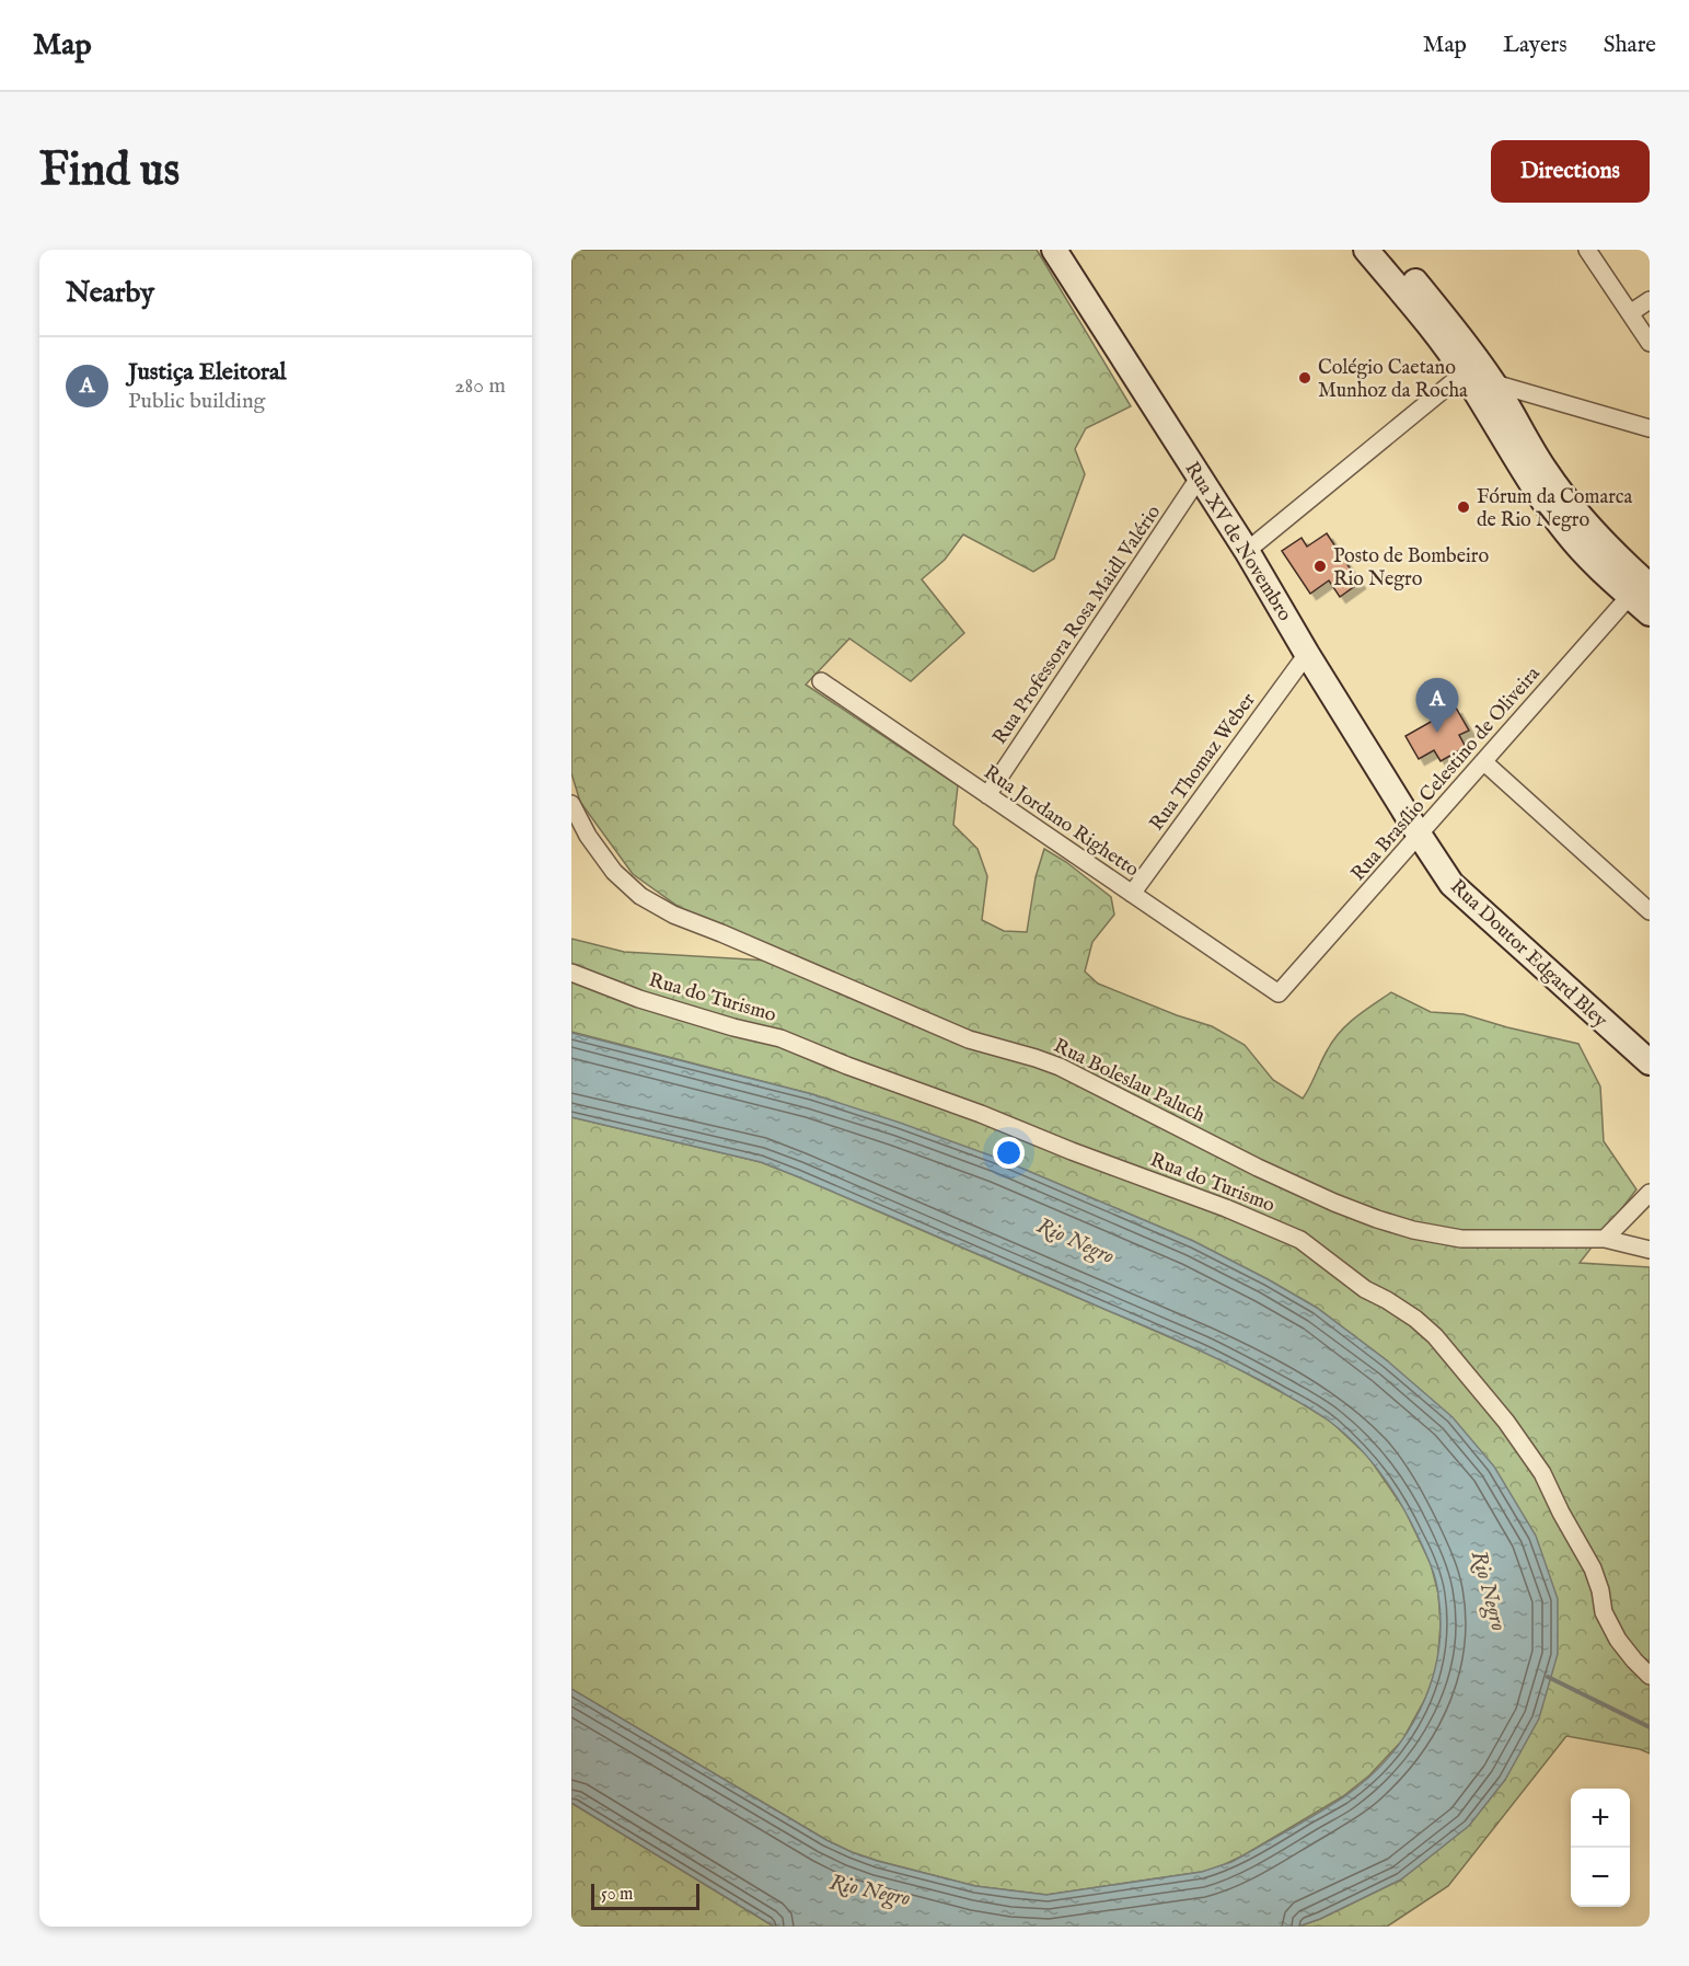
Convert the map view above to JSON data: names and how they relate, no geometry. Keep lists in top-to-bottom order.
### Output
{
  "streets": {
    "street": [
      "Rua XV de Novembro",
      "Rua Professora Rosa Maidl Valério",
      "Rua Thomaz Weber",
      "Rua Brasílio Celestino de Oliveira",
      "Rua Jordano Righetto",
      "Rua Doutor Edgard Bley",
      "Rua do Turismo",
      "Rua Boleslau Paluch"
    ]
  },
  "crossings": [
    ["Rua XV de Novembro", "Rua Professora Rosa Maidl Valério"],
    ["Rua XV de Novembro", "Rua Thomaz Weber"],
    ["Rua XV de Novembro", "Rua Brasílio Celestino de Oliveira"],
    ["Rua XV de Novembro", "Rua Doutor Edgard Bley"],
    ["Rua Professora Rosa Maidl Valério", "Rua Jordano Righetto"],
    ["Rua Thomaz Weber", "Rua Jordano Righetto"],
    ["Rua Brasílio Celestino de Oliveira", "Rua Jordano Righetto"],
    ["Rua Brasílio Celestino de Oliveira", "Rua Doutor Edgard Bley"]
  ],
  "water": ["Rio Negro"],
  "places": ["Colégio Caetano Munhoz da Rocha", "Fórum da Comarca de Rio Negro", "Posto de Bombeiro Rio Negro"],
  "scale_bar": "50 m",
  "page": {
    "header": "Map",
    "nav": ["Map", "Layers", "Share"],
    "buttons": "Directions",
    "title": "Find us",
    "heading": "Nearby",
    "list": [
      {
        "mark": "A",
        "name": "Justiça Eleitoral",
        "note": "Public building",
        "value": "280 m"
      }
    ],
    "pins": "A",
    "map_buttons": ["+", "−"],
    "scale": "50 m"
  }
}
